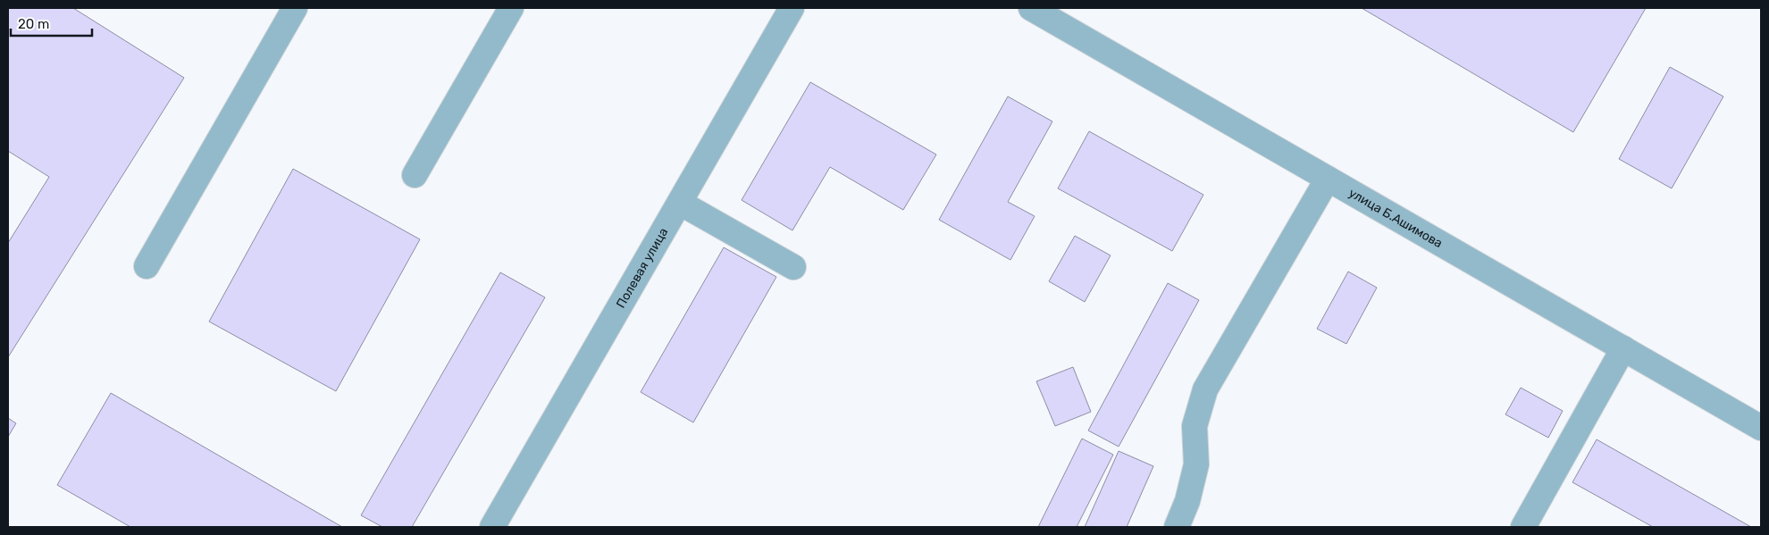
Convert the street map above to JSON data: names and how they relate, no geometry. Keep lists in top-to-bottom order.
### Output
{
  "streets": {
    "street": ["улица Б.Ашимова", "Полевая улица"]
  },
  "scale_bar": "20 m"
}
